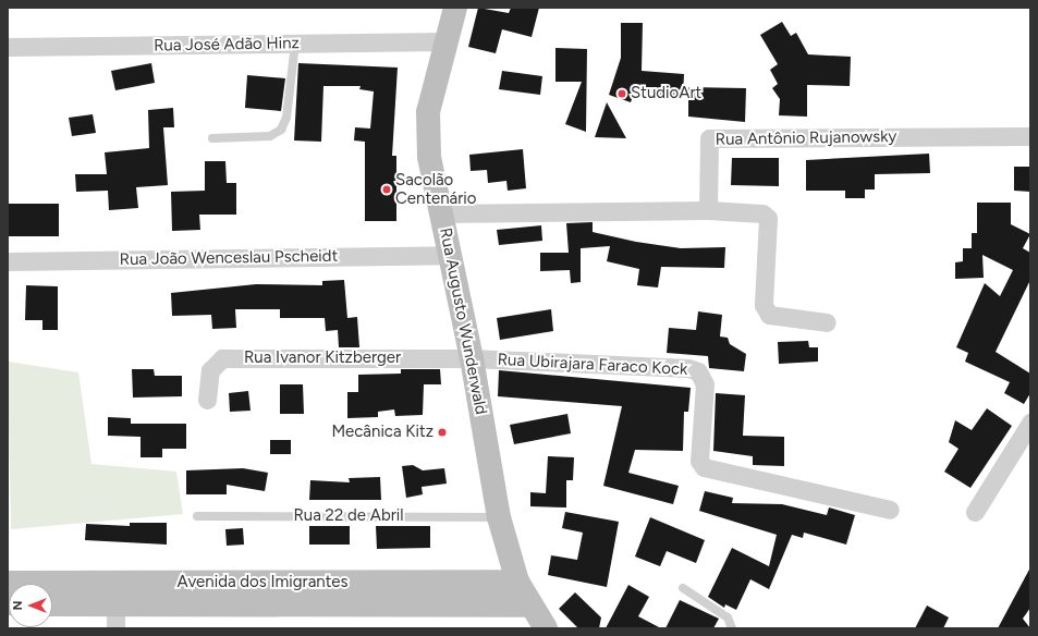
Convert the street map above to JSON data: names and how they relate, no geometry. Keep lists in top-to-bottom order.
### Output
{
  "streets": {
    "main road": ["Rua Augusto Wunderwald", "Avenida dos Imigrantes"],
    "street": [
      "Rua José Adão Hinz",
      "Rua Antônio Rujanowsky",
      "Rua João Wenceslau Pscheidt",
      "Rua Ivanor Kitzberger",
      "Rua Ubirajara Faraco Kock"
    ],
    "lane": ["Rua 22 de Abril"]
  },
  "crossings": [
    ["Rua José Adão Hinz", "Rua Augusto Wunderwald"],
    ["Rua João Wenceslau Pscheidt", "Rua Augusto Wunderwald"],
    ["Rua Augusto Wunderwald", "Rua Ivanor Kitzberger"],
    ["Rua Augusto Wunderwald", "Rua Ubirajara Faraco Kock"],
    ["Rua Augusto Wunderwald", "Rua 22 de Abril"],
    ["Rua Augusto Wunderwald", "Avenida dos Imigrantes"],
    ["Rua Ivanor Kitzberger", "Rua Ubirajara Faraco Kock"]
  ],
  "places": ["StudioArt", "Sacolão Centenário", "Mecânica Kitz"],
  "north": "left"
}
